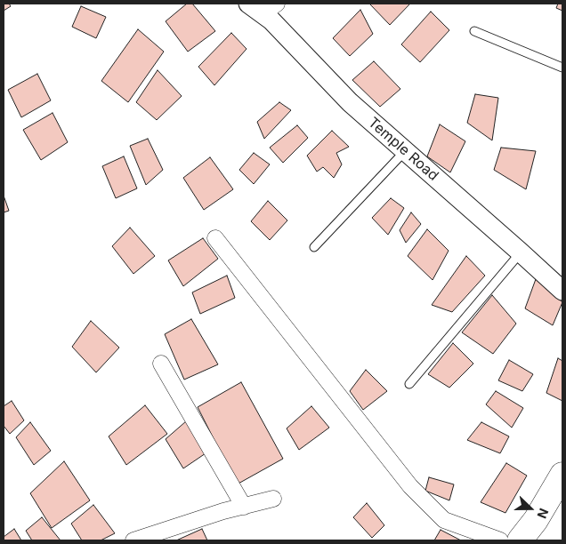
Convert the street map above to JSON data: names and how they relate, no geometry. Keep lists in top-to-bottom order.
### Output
{
  "streets": {
    "street": ["Temple Road"]
  },
  "north": "right"
}
